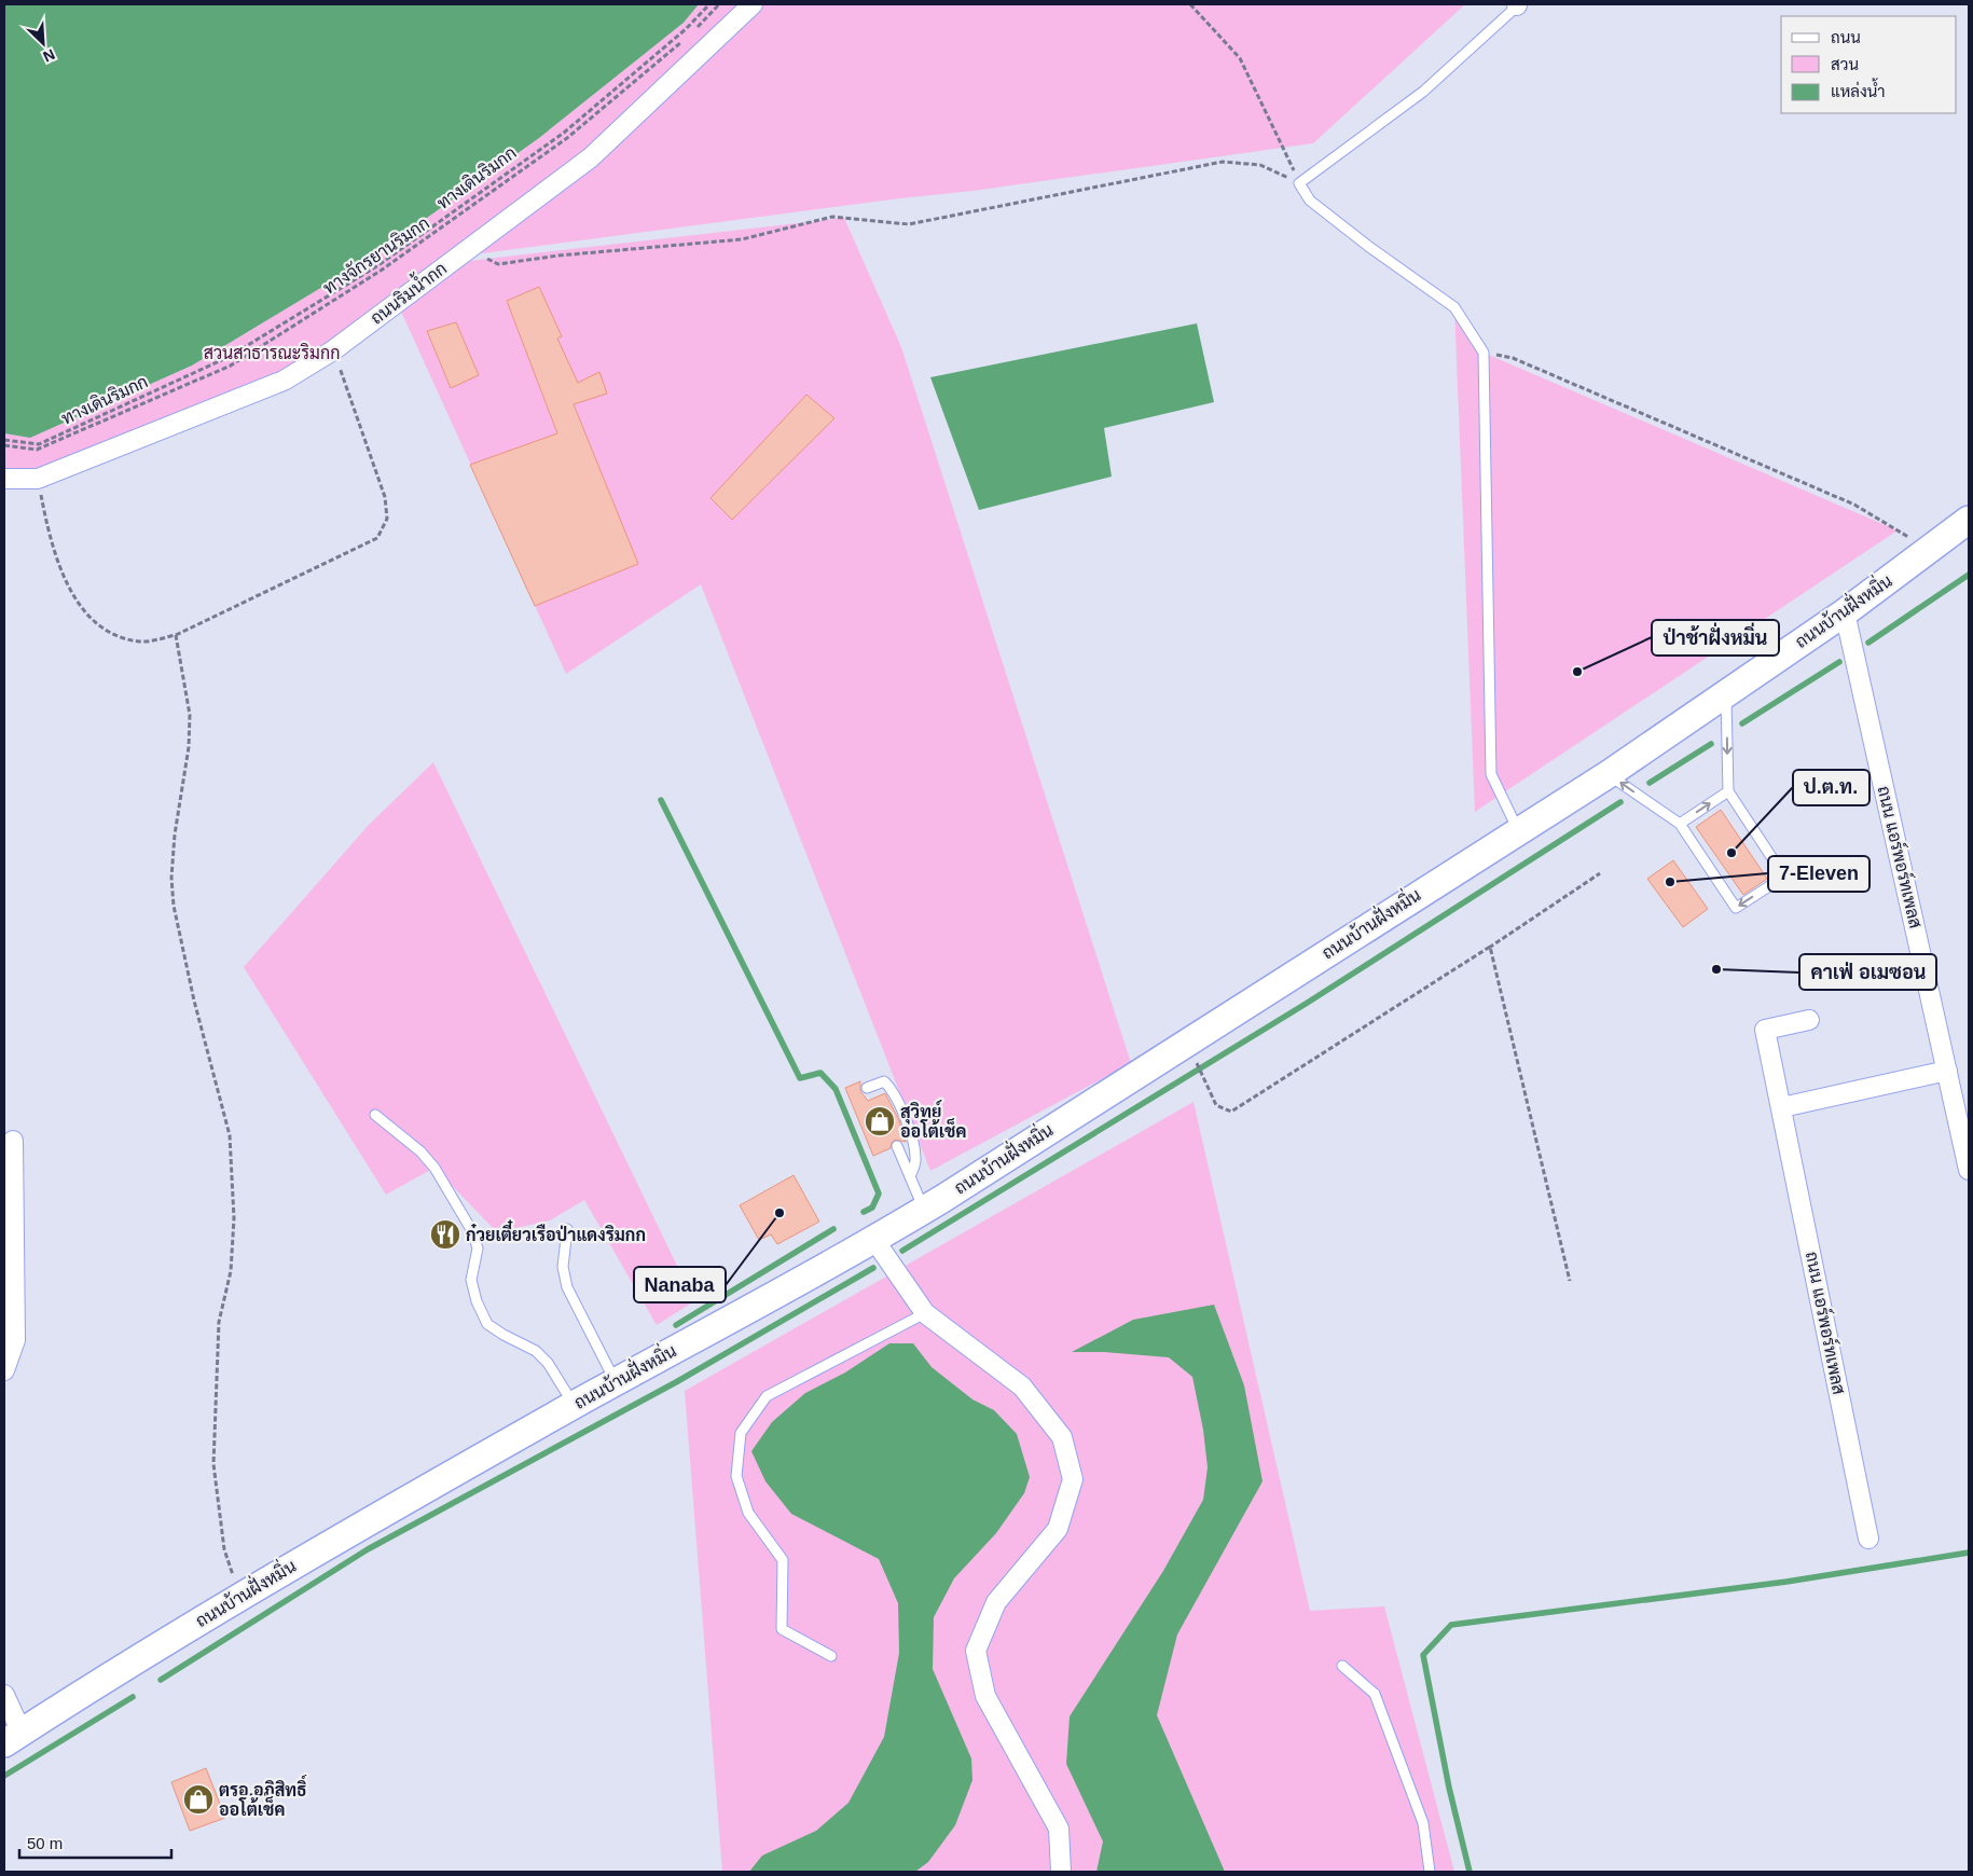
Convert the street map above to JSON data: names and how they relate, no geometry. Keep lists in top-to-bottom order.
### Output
{
  "streets": {
    "street": ["ถนนริมน้ำกก", "ถนนบ้านฝั่งหมิ่น", "ถนน แอร์พอร์ทเพลส"],
    "path": ["ทางเดินริมกก", "ทางจักรยานริมกก"]
  },
  "crossings": [
    ["ถนนบ้านฝั่งหมิ่น", "ถนน แอร์พอร์ทเพลส"]
  ],
  "parks": ["สวนสาธารณะริมกก"],
  "places": {
    "other": [
      "ป่าช้าฝั่งหมิ่น",
      "ป.ต.ท.",
      "7-Eleven",
      "คาเฟ่ อเมซอน",
      "Nanaba"
    ],
    "shop": ["สุวิทย์ ออโต้เช็ค", "ตรอ.อภิสิทธิ์ ออโต้เช็ค"],
    "restaurant": ["ก๋วยเตี๋ยวเรือป่าแดงริมกก"]
  },
  "legend": ["ถนน", "สวน", "แหล่งน้ำ"],
  "scale_bar": "50 m",
  "north": "bottom right"
}
